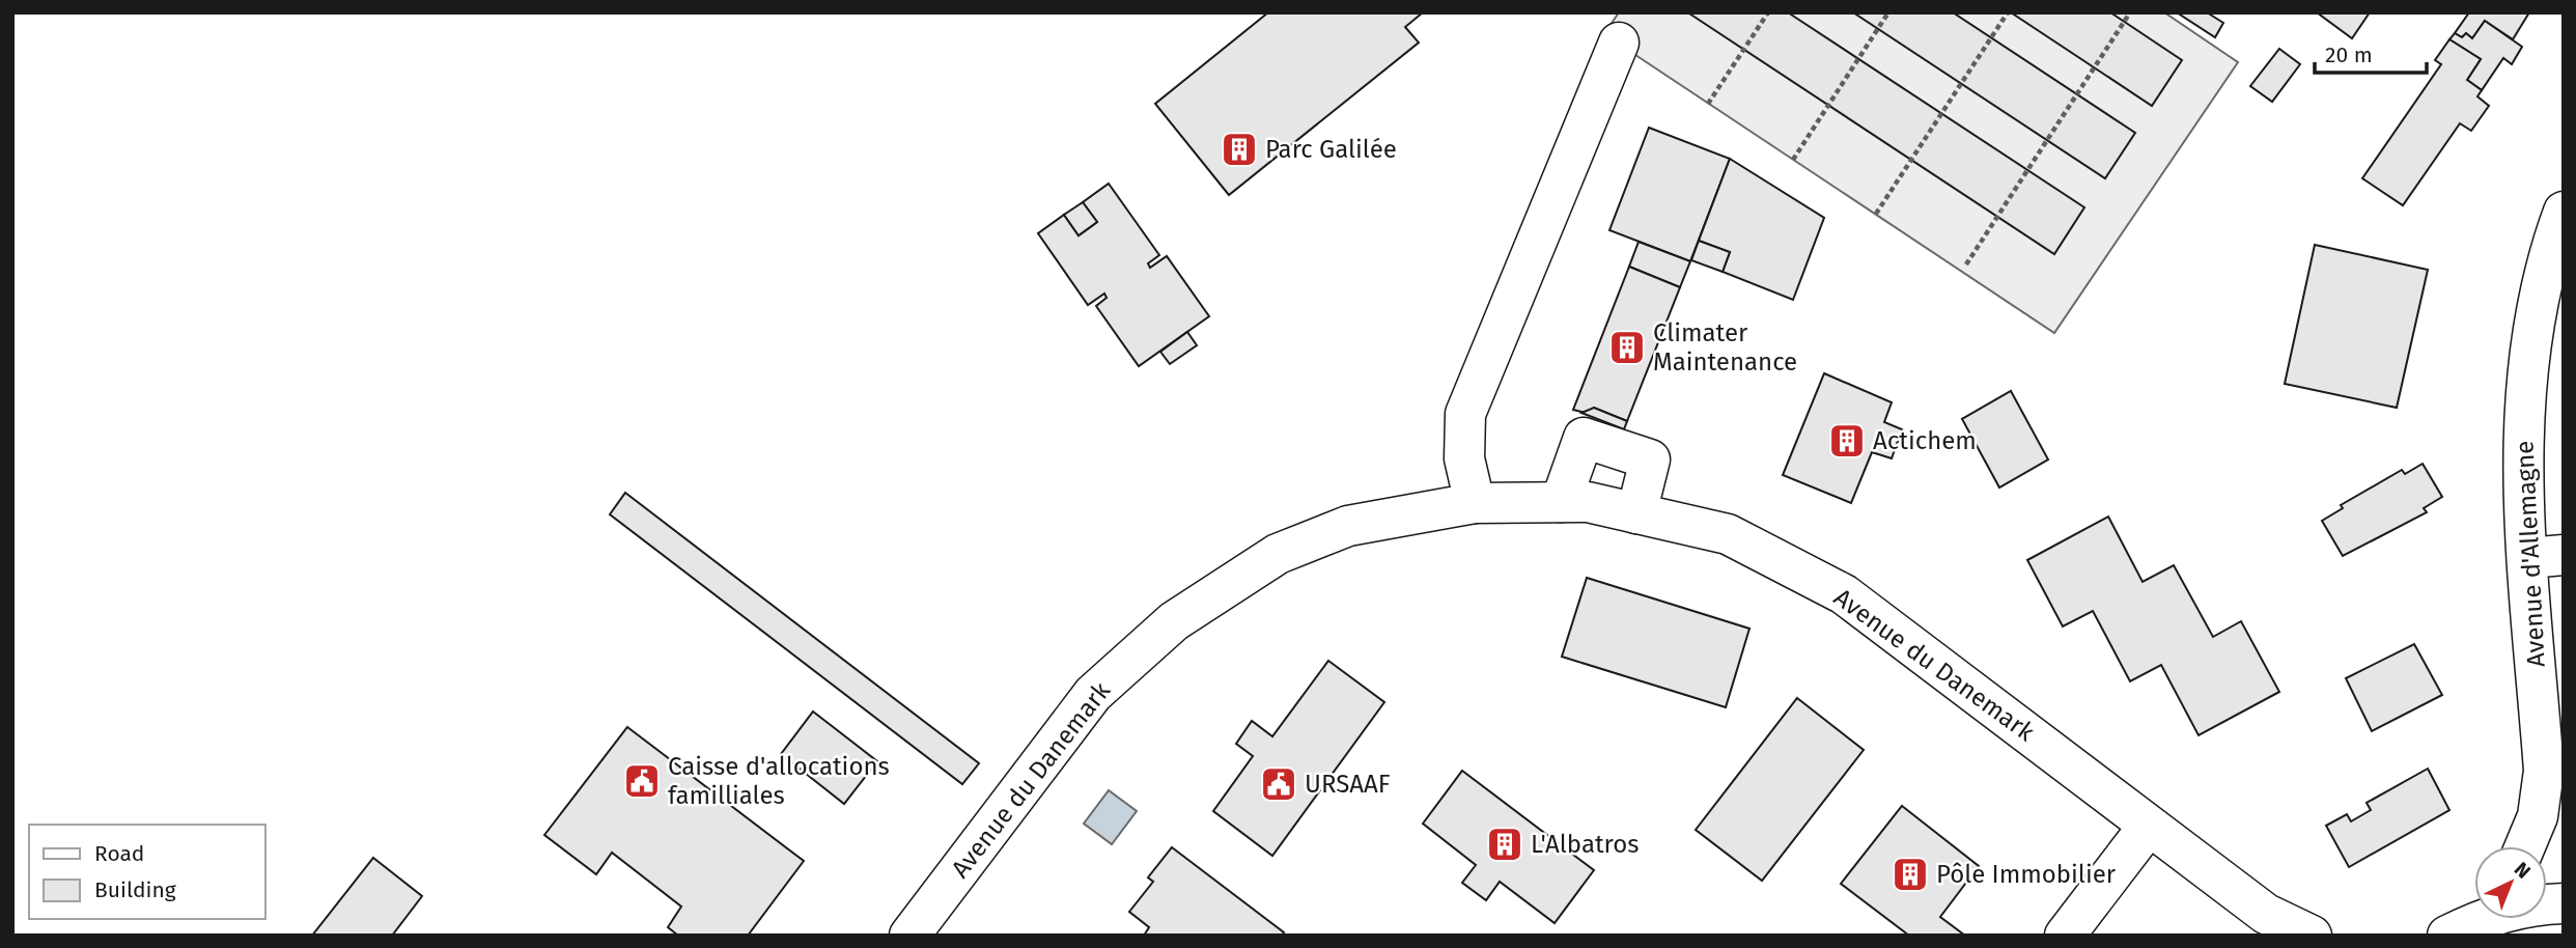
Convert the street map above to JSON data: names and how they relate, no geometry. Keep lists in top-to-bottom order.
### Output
{
  "streets": {
    "street": ["Avenue d'Allemagne", "Avenue du Danemark"]
  },
  "places": {
    "building": [
      "Parc Galilée",
      "Climater Maintenance",
      "Actichem",
      "L'Albatros",
      "Pôle Immobilier"
    ],
    "public building": ["Caisse d'allocations familliales", "URSAAF"]
  },
  "legend": ["Road", "Building"],
  "scale_bar": "20 m",
  "north": "top right"
}
